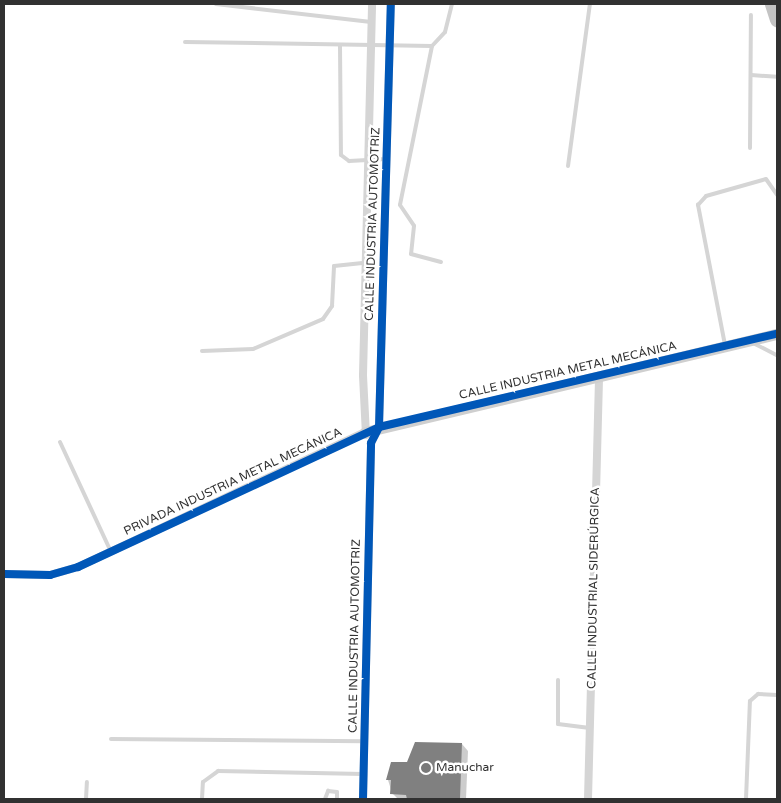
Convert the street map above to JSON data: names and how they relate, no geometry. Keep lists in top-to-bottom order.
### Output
{
  "streets": {
    "street": [
      "CALLE INDUSTRIA AUTOMOTRIZ",
      "CALLE INDUSTRIA METAL MECÁNICA",
      "PRIVADA INDUSTRIA METAL MECÁNICA",
      "CALLE INDUSTRIAL SIDERÚRGICA"
    ]
  },
  "crossings": [
    ["CALLE INDUSTRIA AUTOMOTRIZ", "CALLE INDUSTRIA METAL MECÁNICA"],
    ["CALLE INDUSTRIA AUTOMOTRIZ", "PRIVADA INDUSTRIA METAL MECÁNICA"],
    ["CALLE INDUSTRIA METAL MECÁNICA", "PRIVADA INDUSTRIA METAL MECÁNICA"],
    ["CALLE INDUSTRIA METAL MECÁNICA", "CALLE INDUSTRIAL SIDERÚRGICA"]
  ],
  "places": ["Manuchar"]
}
